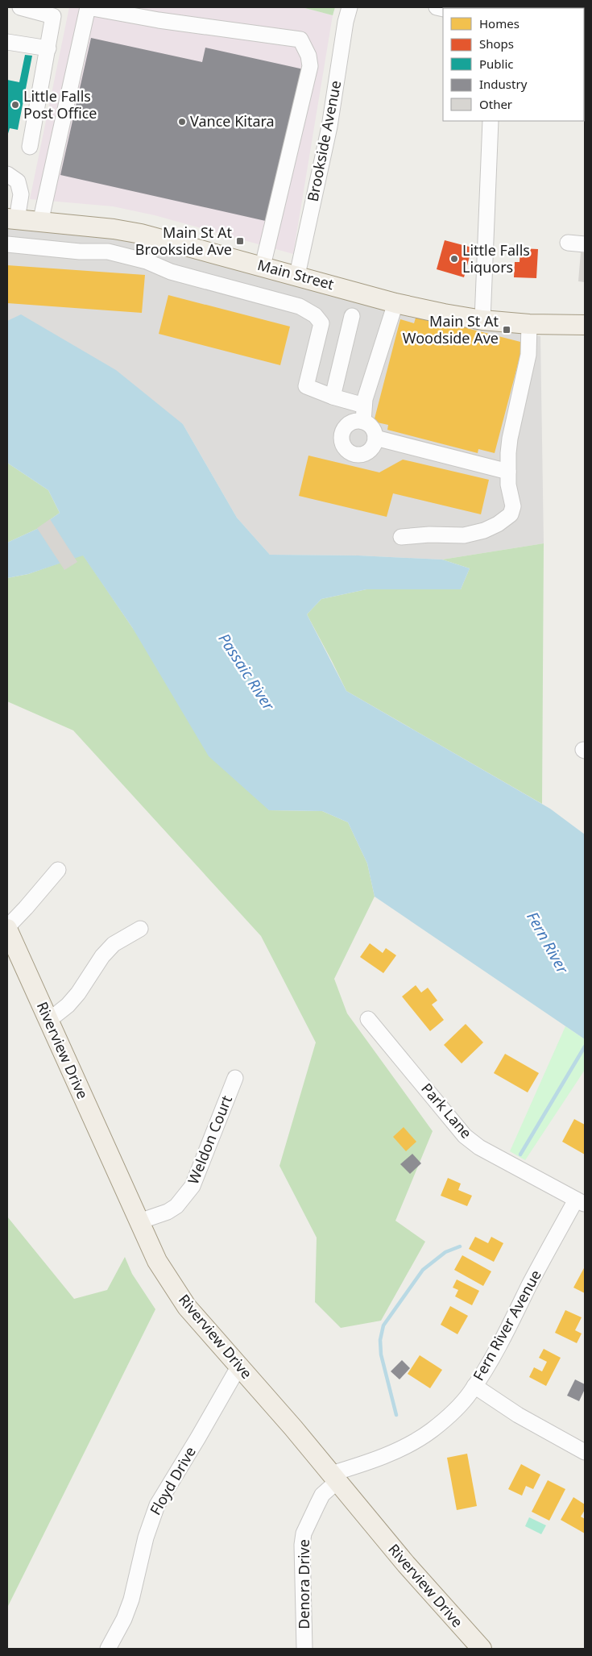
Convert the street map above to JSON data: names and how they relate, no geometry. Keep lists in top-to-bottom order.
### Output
{
  "streets": {
    "main road": ["Main Street", "Riverview Drive"],
    "street": [
      "Brookside Avenue",
      "Park Lane",
      "Weldon Court",
      "Fern River Avenue",
      "Floyd Drive",
      "Denora Drive"
    ]
  },
  "crossings": [
    ["Brookside Avenue", "Main Street"],
    ["Riverview Drive", "Weldon Court"],
    ["Riverview Drive", "Fern River Avenue"],
    ["Riverview Drive", "Floyd Drive"],
    ["Riverview Drive", "Denora Drive"],
    ["Park Lane", "Fern River Avenue"],
    ["Fern River Avenue", "Denora Drive"]
  ],
  "water": ["Passaic River", "Fern River"],
  "places": {
    "other": ["Little Falls Post Office", "Vance Kitara", "Little Falls Liquors"],
    "transit": ["Main St At Brookside Ave", "Main St At Woodside Ave"]
  },
  "legend": [
    "Homes",
    "Shops",
    "Public",
    "Industry",
    "Other"
  ]
}
